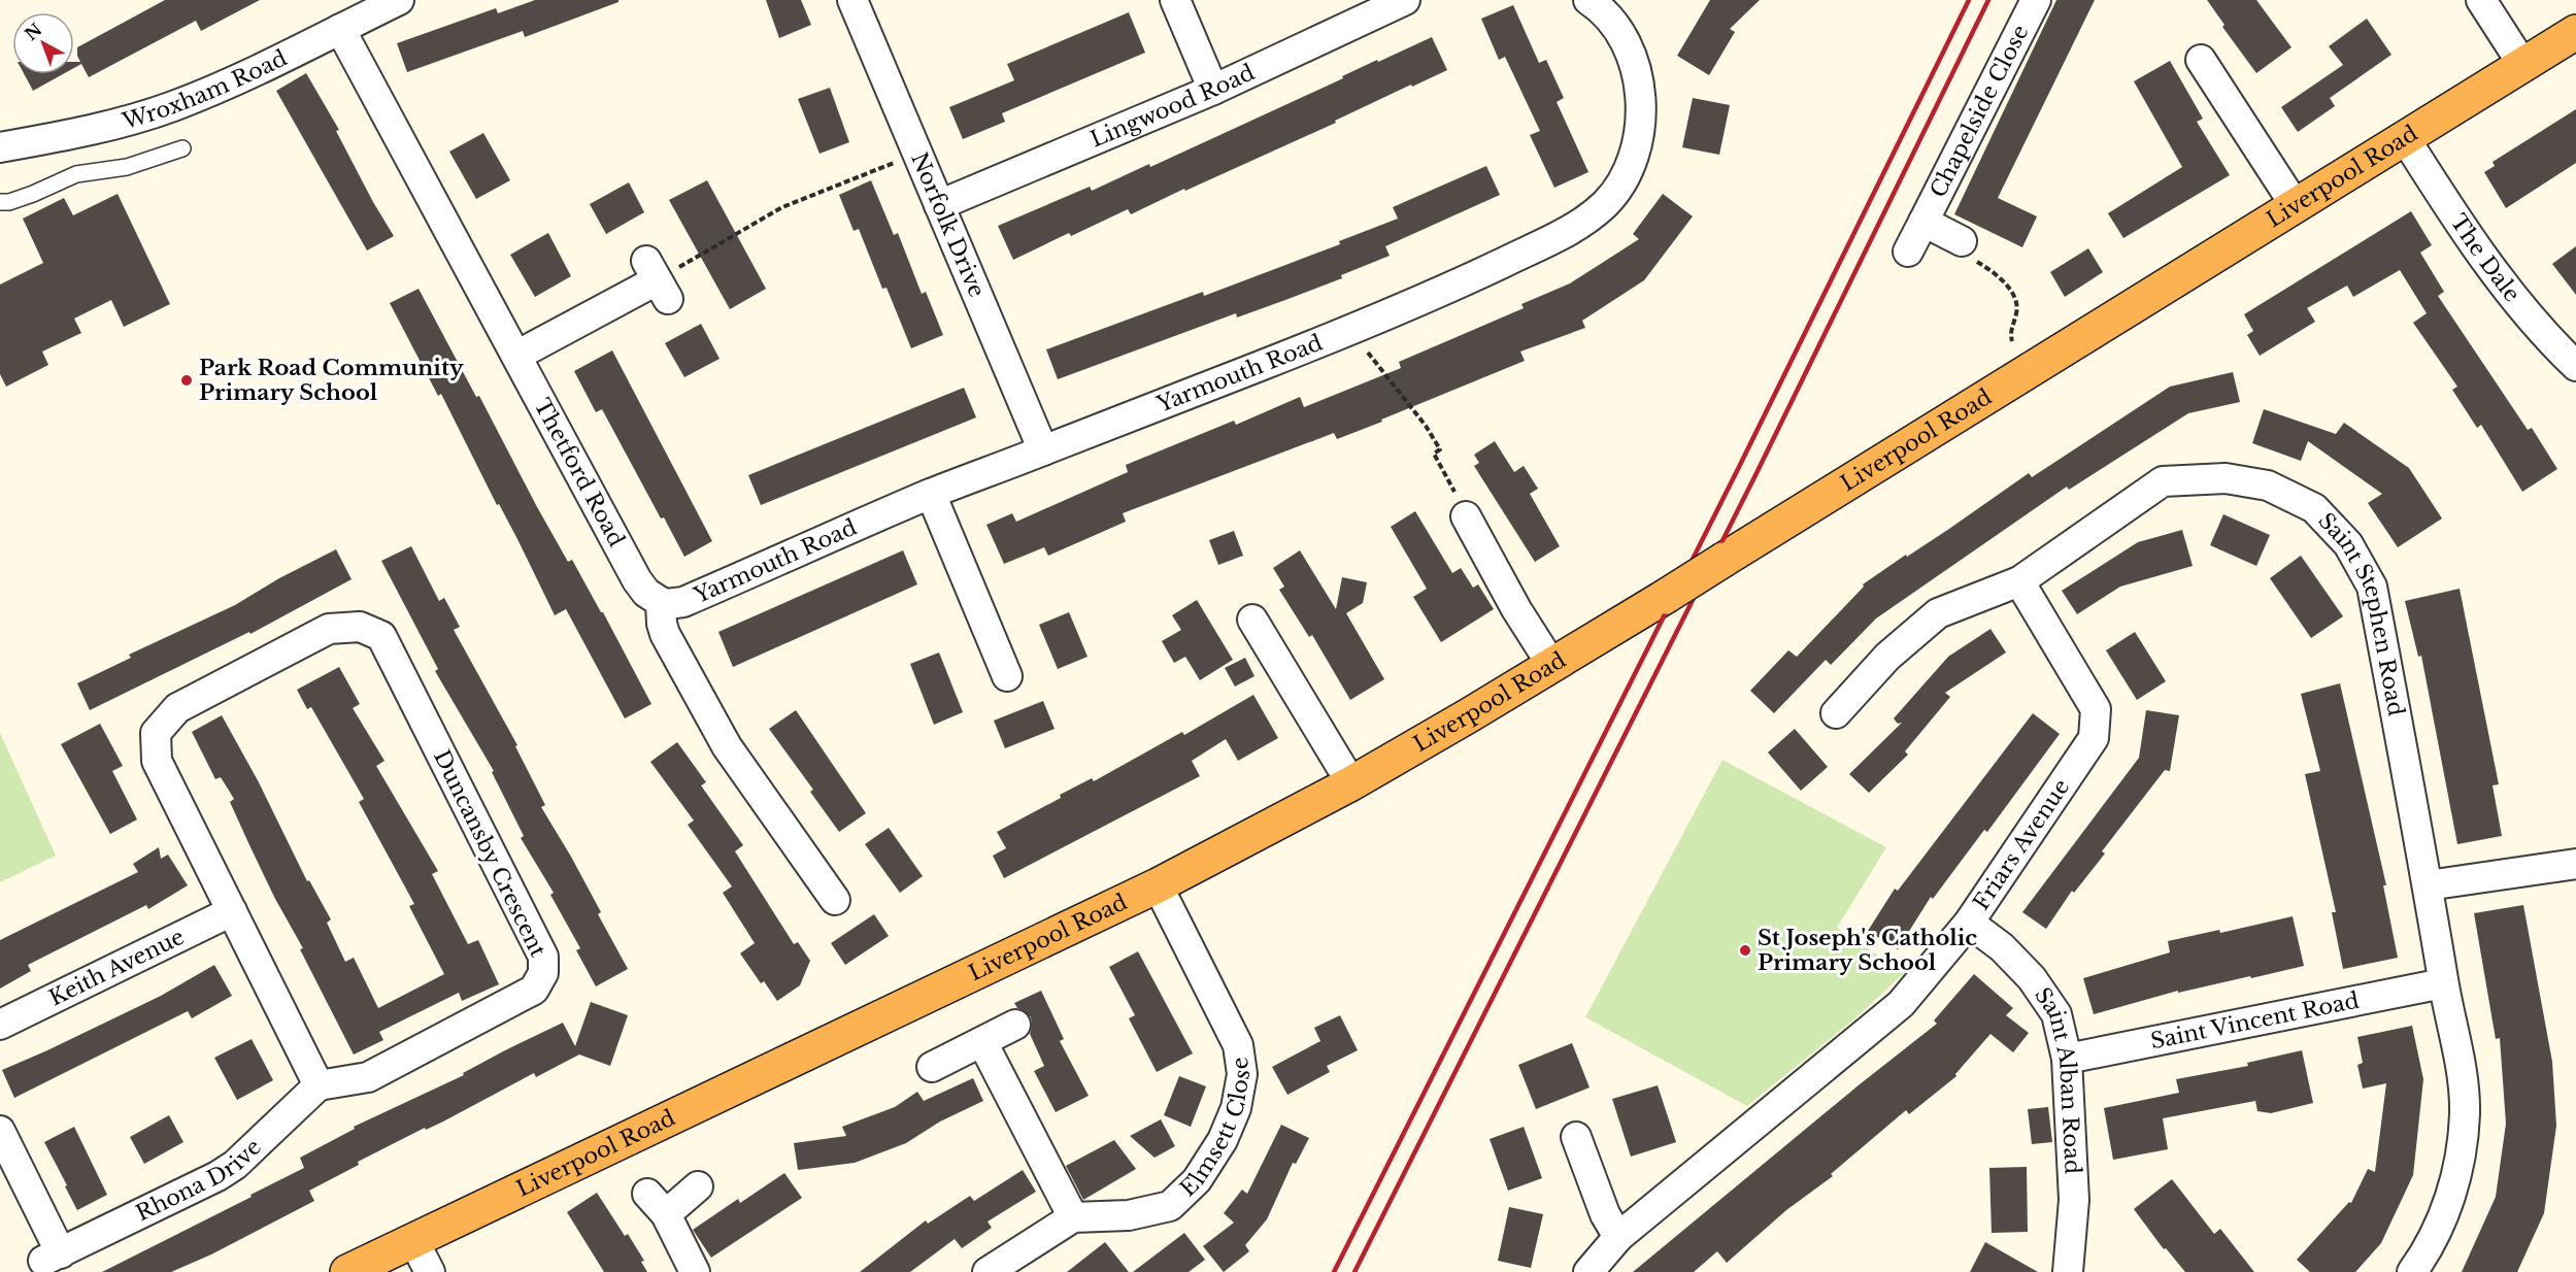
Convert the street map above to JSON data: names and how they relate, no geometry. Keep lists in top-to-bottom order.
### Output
{
  "streets": {
    "highway": ["Liverpool Road"],
    "street": [
      "Wroxham Road",
      "Lingwood Road",
      "Chapelside Close",
      "Norfolk Drive",
      "The Dale",
      "Yarmouth Road",
      "Thetford Road",
      "Saint Stephen Road",
      "Friars Avenue",
      "Duncansby Crescent",
      "Keith Avenue",
      "Saint Vincent Road",
      "Saint Alban Road",
      "Elmsett Close",
      "Rhona Drive"
    ]
  },
  "crossings": [
    ["Wroxham Road", "Thetford Road"],
    ["Lingwood Road", "Norfolk Drive"],
    ["Liverpool Road", "The Dale"],
    ["Liverpool Road", "Elmsett Close"],
    ["Norfolk Drive", "Yarmouth Road"],
    ["Yarmouth Road", "Thetford Road"],
    ["Saint Stephen Road", "Friars Avenue"],
    ["Saint Stephen Road", "Saint Vincent Road"],
    ["Friars Avenue", "Saint Alban Road"],
    ["Duncansby Crescent", "Keith Avenue"],
    ["Duncansby Crescent", "Rhona Drive"],
    ["Saint Vincent Road", "Saint Alban Road"]
  ],
  "places": ["Park Road Community Primary School", "St Joseph's Catholic Primary School"],
  "north": "top left"
}
